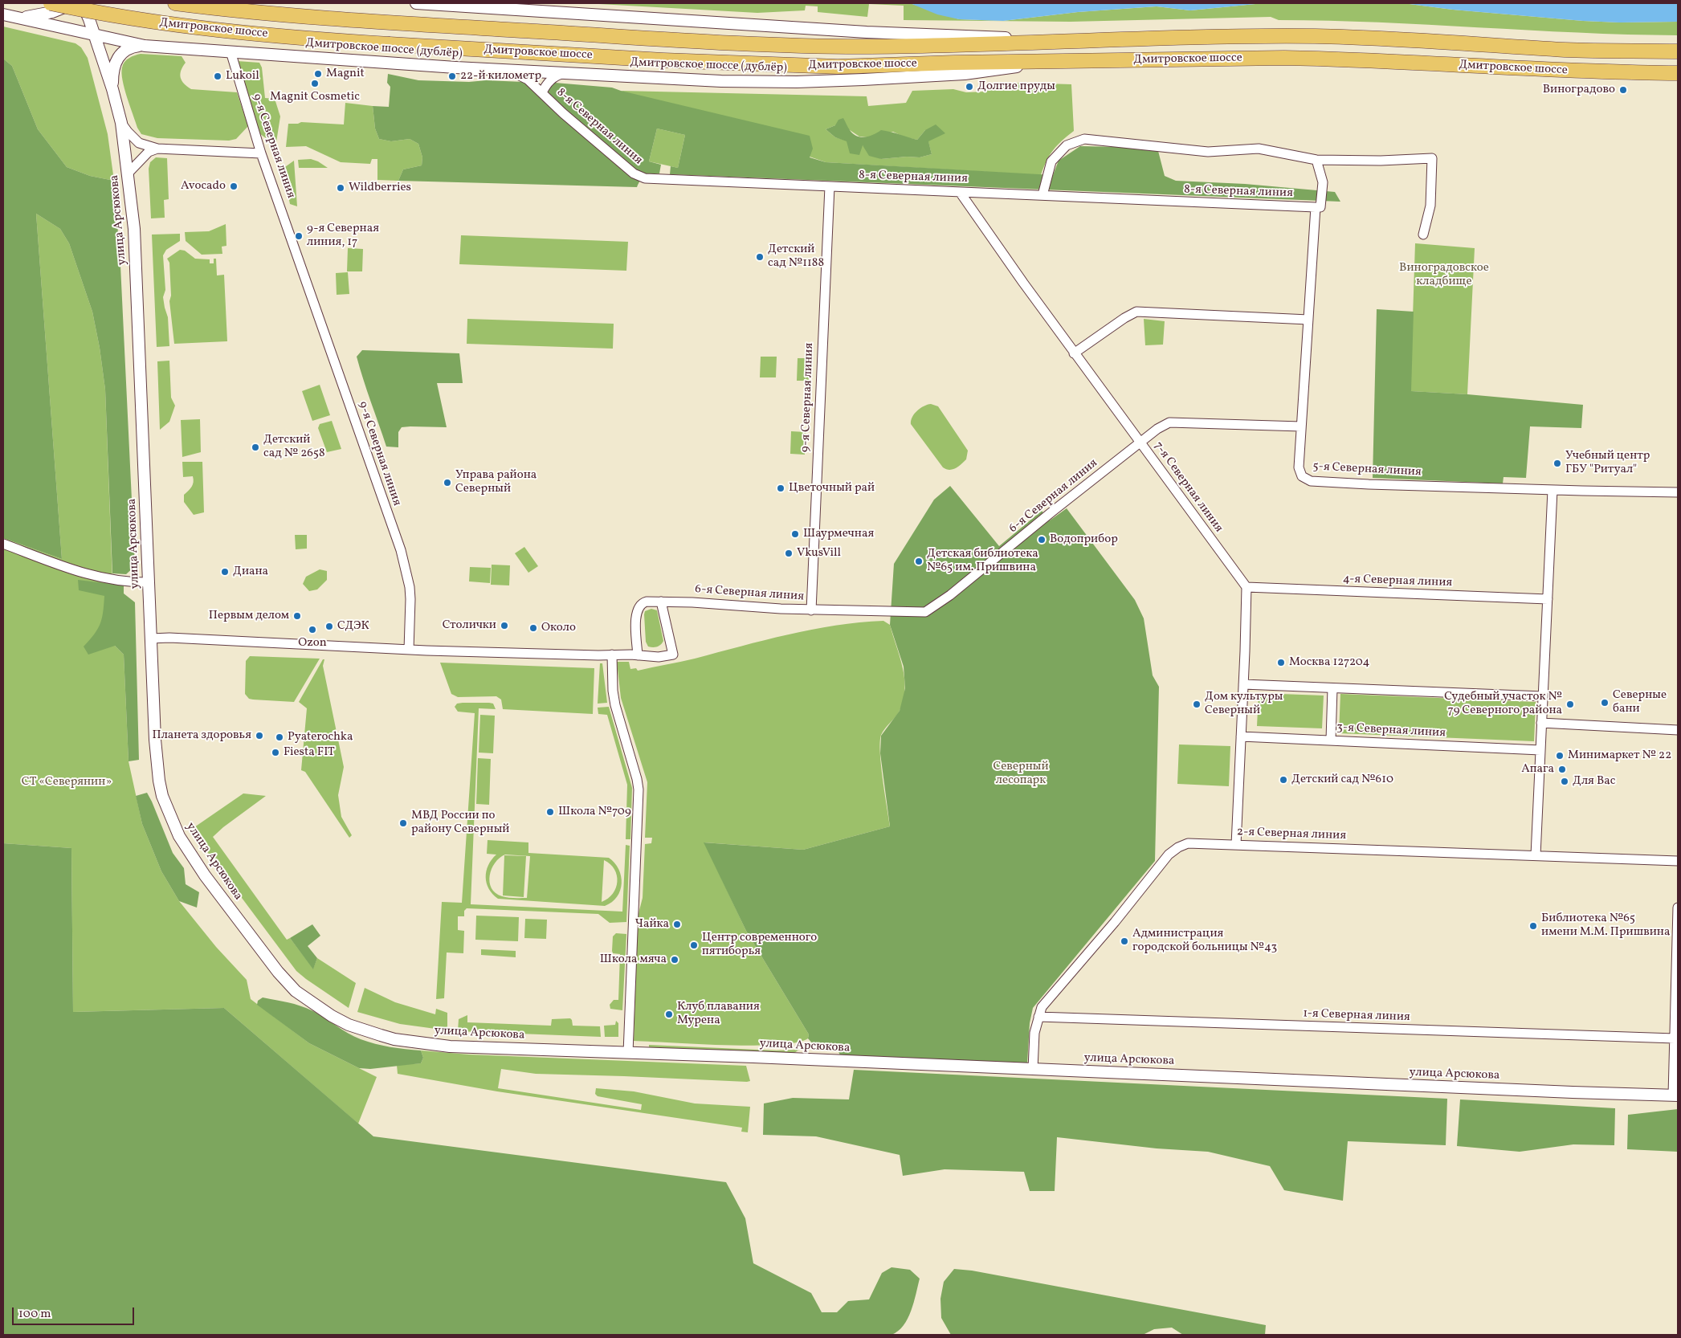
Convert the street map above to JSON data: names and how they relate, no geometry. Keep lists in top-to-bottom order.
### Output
{
  "streets": {
    "highway": ["Дмитровское шоссе"],
    "street": [
      "Дмитровское шоссе (дублёр)",
      "8-я Северная линия",
      "9-я Северная линия",
      "улица Арсюкова",
      "5-я Северная линия",
      "7-я Северная линия",
      "6-я Северная линия",
      "4-я Северная линия",
      "3-я Северная линия",
      "2-я Северная линия",
      "1-я Северная линия"
    ]
  },
  "crossings": [
    ["Дмитровское шоссе", "Дмитровское шоссе (дублёр)"],
    ["Дмитровское шоссе (дублёр)", "8-я Северная линия"],
    ["Дмитровское шоссе (дублёр)", "9-я Северная линия"],
    ["Дмитровское шоссе (дублёр)", "улица Арсюкова"],
    ["8-я Северная линия", "9-я Северная линия"],
    ["8-я Северная линия", "5-я Северная линия"],
    ["8-я Северная линия", "7-я Северная линия"],
    ["9-я Северная линия", "6-я Северная линия"],
    ["улица Арсюкова", "2-я Северная линия"],
    ["5-я Северная линия", "6-я Северная линия"],
    ["7-я Северная линия", "6-я Северная линия"],
    ["7-я Северная линия", "4-я Северная линия"],
    ["2-я Северная линия", "1-я Северная линия"]
  ],
  "parks": ["Виноградовское кладбище", "Северный лесопарк", "СТ «Северянин»"],
  "places": [
    "Magnit",
    "Lukoil",
    "22-й километр",
    "Magnit Cosmetic",
    "Долгие пруды",
    "Виноградово",
    "Avocado",
    "Wildberries",
    "9-я Северная линия, 17",
    "Детский сад №1188",
    "Детский сад № 2658",
    "Учебный центр ГБУ \"Ритуал\"",
    "Управа района Северный",
    "Цветочный рай",
    "Шаурмечная",
    "Водоприбор",
    "VkusVill",
    "Детская библиотека №65 им. Пришвина",
    "Диана",
    "Первым делом",
    "Столички",
    "СДЭК",
    "Около",
    "Ozon",
    "Москва 127204",
    "Северные бани",
    "Дом культуры Северный",
    "Судебный участок № 79 Северного района",
    "Планета здоровья",
    "Pyaterochka",
    "Fiesta FIT",
    "Минимаркет № 22",
    "Апага",
    "Детский сад №610",
    "Для Вас",
    "Школа №709",
    "МВД России по району Северный",
    "Чайка",
    "Библиотека №65 имени М.М. Пришвина",
    "Администрация городской больницы №43",
    "Центр современного пятиборья",
    "Школа мяча",
    "Клуб плавания Мурена"
  ],
  "scale_bar": "100 m"
}
